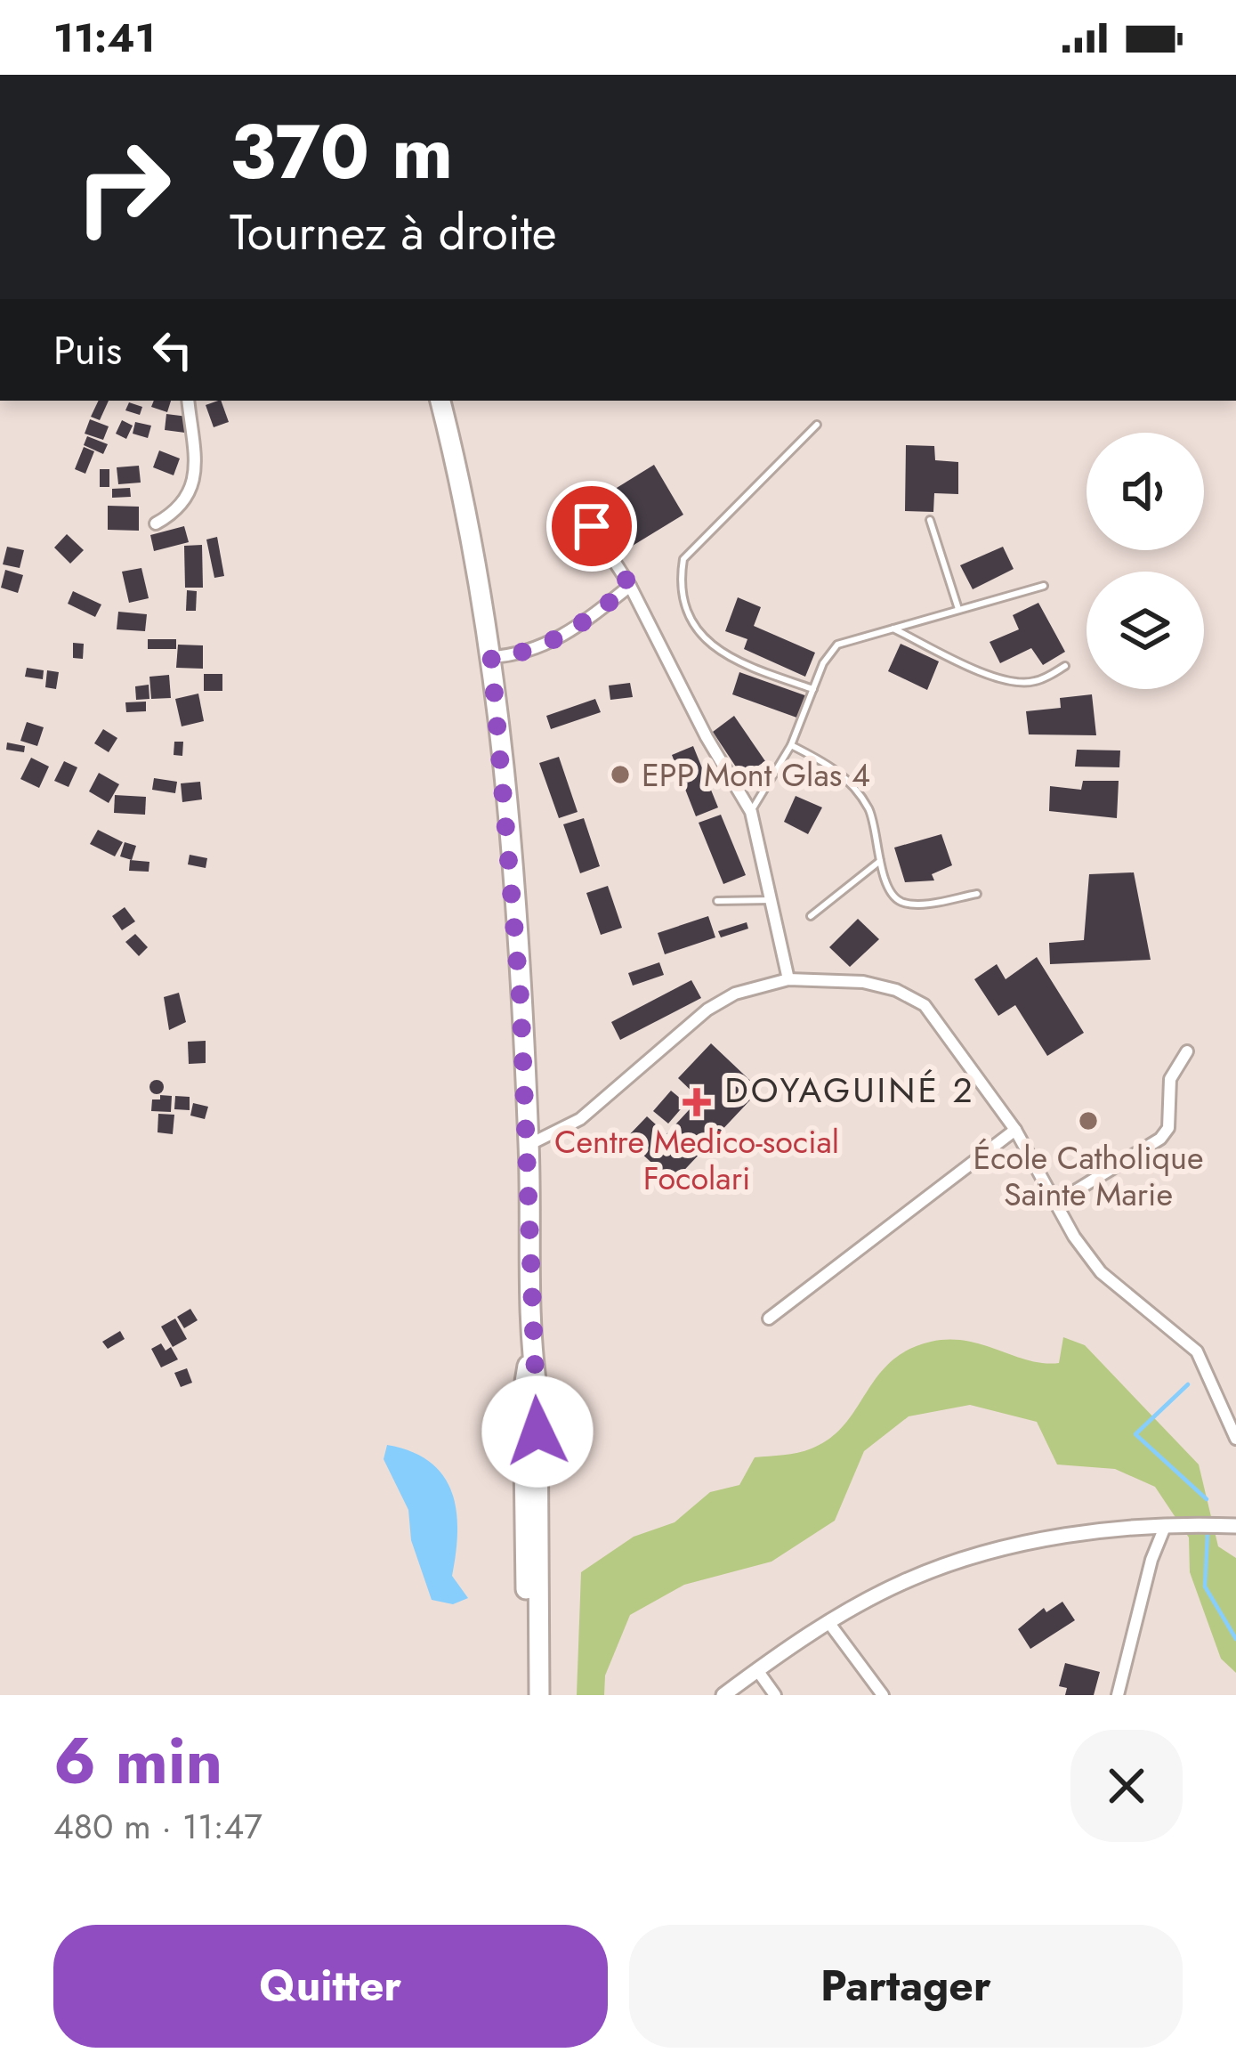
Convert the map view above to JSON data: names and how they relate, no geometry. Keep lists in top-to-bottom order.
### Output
{
  "districts": ["DOYAGUINÉ 2"],
  "places": {
    "other": ["EPP Mont Glas 4", "École Catholique Sainte Marie"],
    "health": ["Centre Medico-social Focolari"]
  },
  "page": {
    "status": "11:41",
    "turn": ["370 m", "Tournez à droite"],
    "then": "Puis",
    "heading": ["6 min", "480 m · 11:47"],
    "buttons": ["Quitter", "Partager"]
  }
}
